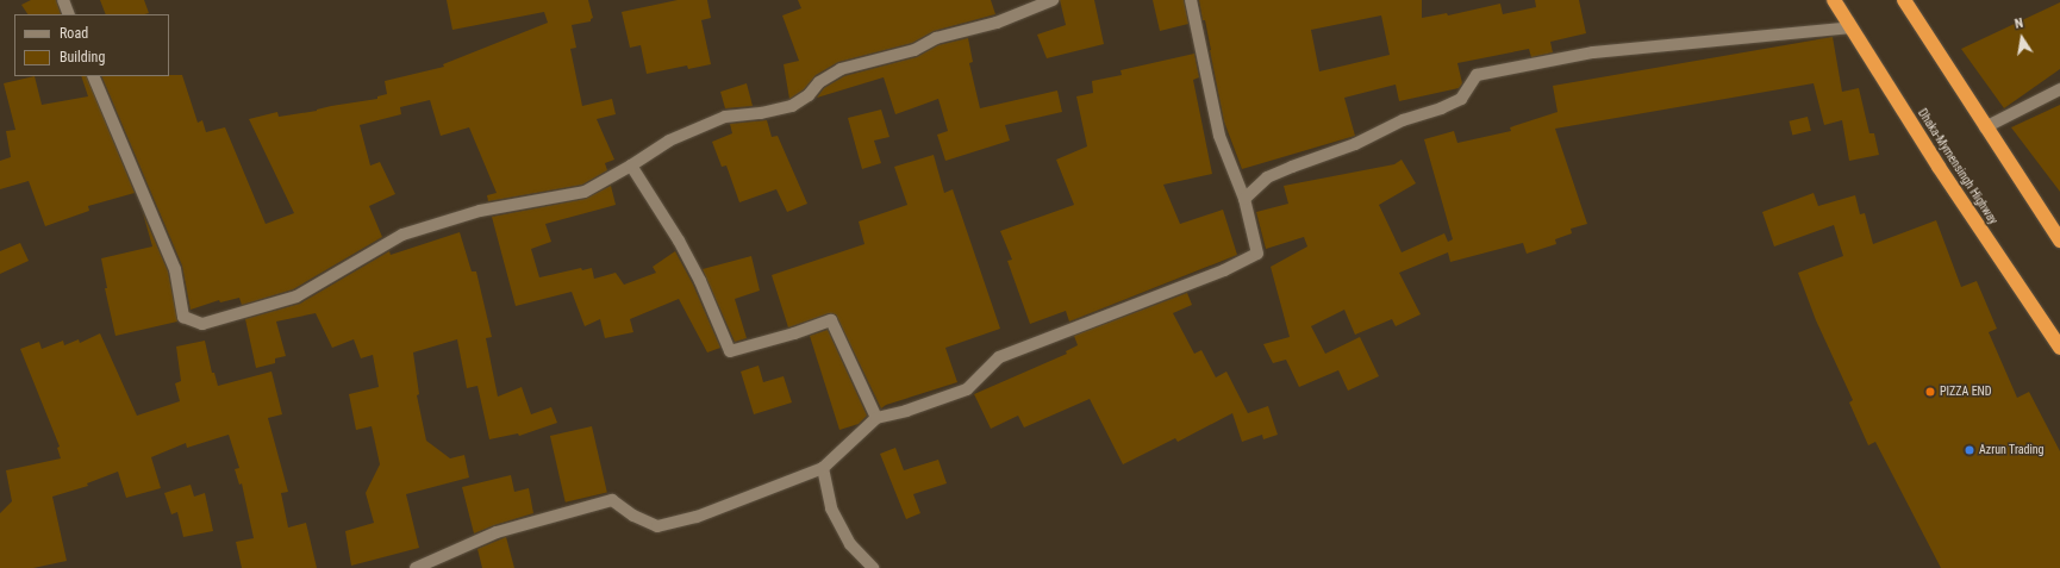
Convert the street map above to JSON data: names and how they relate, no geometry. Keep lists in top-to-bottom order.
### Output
{
  "streets": {
    "highway": ["Dhaka-Mymensingh Highway"]
  },
  "places": ["PIZZA END", "Azrun Trading"],
  "legend": ["Road", "Building"],
  "north": "top"
}
